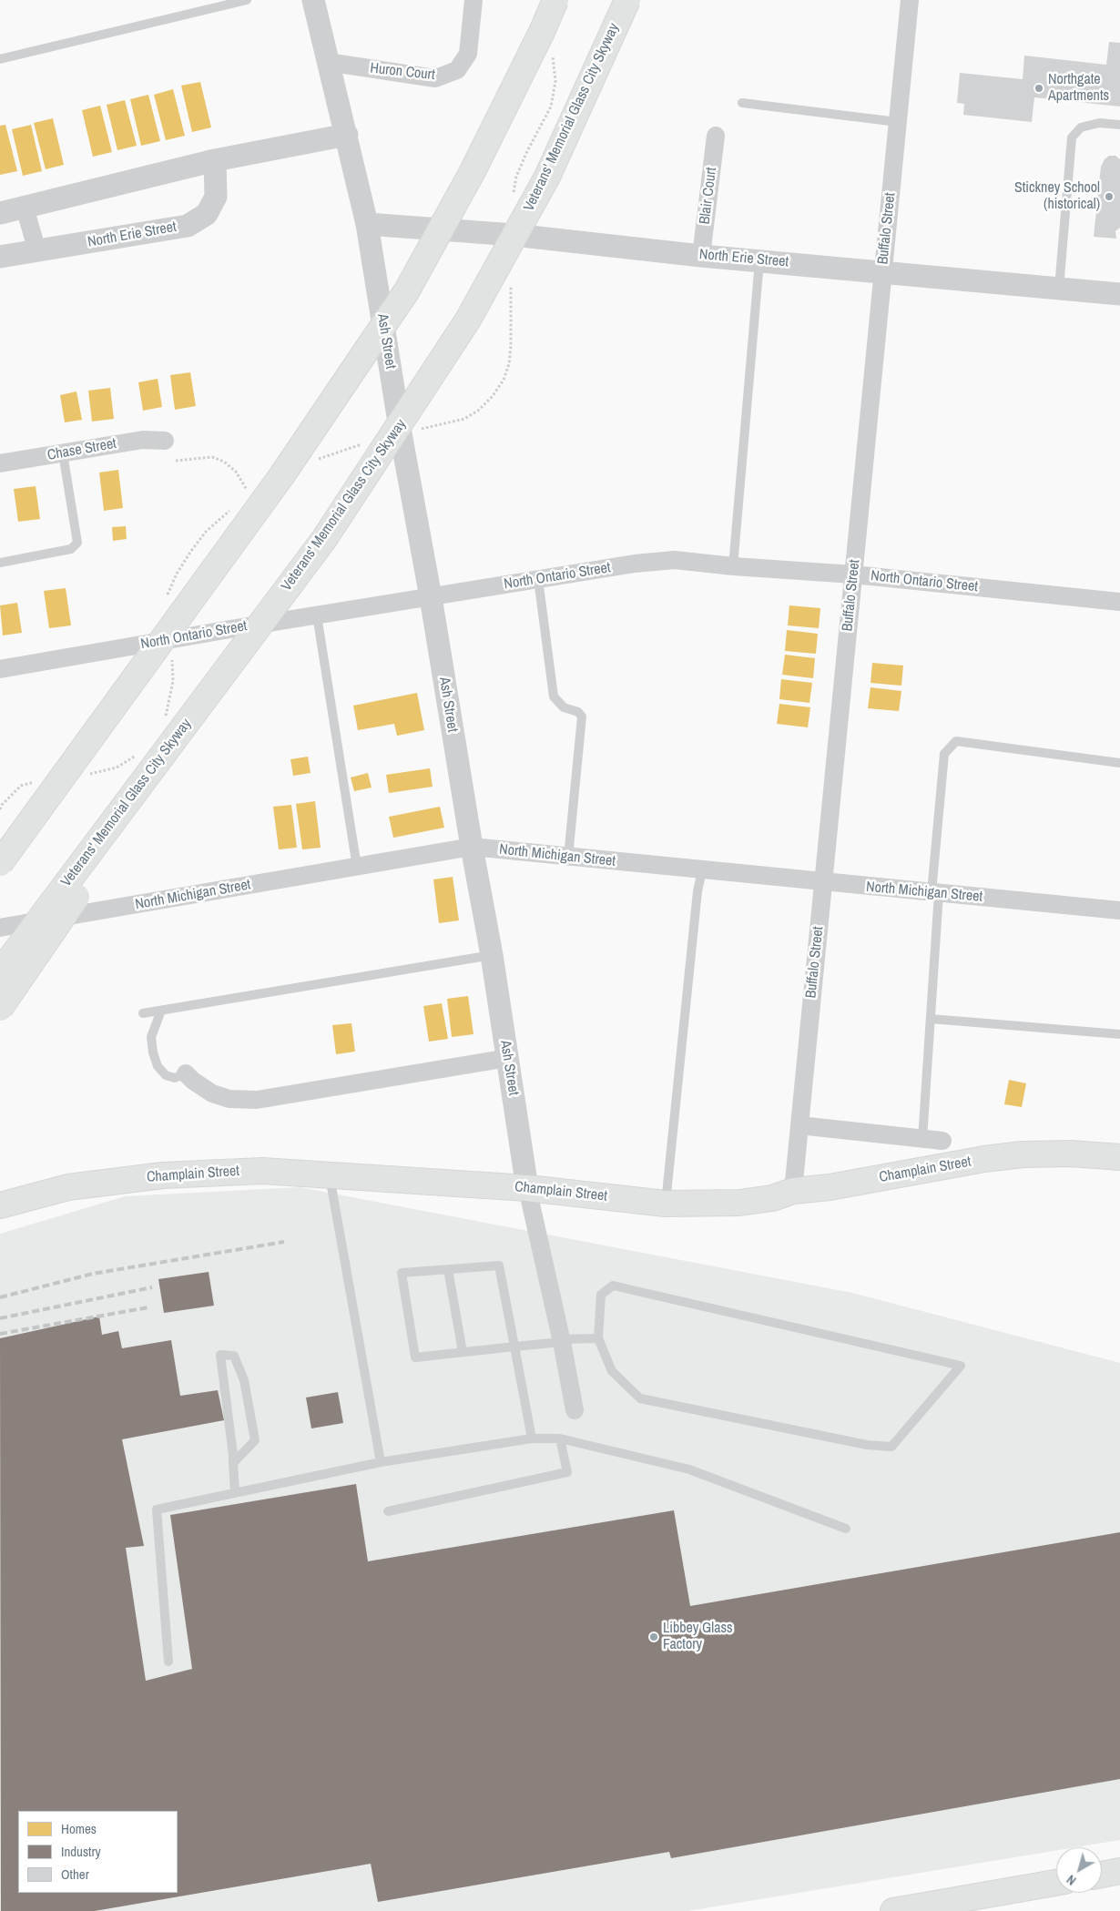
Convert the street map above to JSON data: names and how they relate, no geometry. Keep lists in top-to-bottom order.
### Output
{
  "streets": {
    "main road": ["Veterans' Memorial Glass City Skyway", "Champlain Street"],
    "street": [
      "Huron Court",
      "Blair Court",
      "Buffalo Street",
      "North Erie Street",
      "Ash Street",
      "Chase Street",
      "North Ontario Street",
      "North Michigan Street"
    ]
  },
  "crossings": [
    ["Huron Court", "Ash Street"],
    ["Blair Court", "North Erie Street"],
    ["Buffalo Street", "North Erie Street"],
    ["Buffalo Street", "North Ontario Street"],
    ["Buffalo Street", "North Michigan Street"],
    ["Buffalo Street", "Champlain Street"],
    ["North Erie Street", "Ash Street"],
    ["Ash Street", "North Ontario Street"],
    ["Ash Street", "North Michigan Street"],
    ["Ash Street", "Champlain Street"]
  ],
  "places": ["Northgate Apartments", "Stickney School (historical)", "Libbey Glass Factory"],
  "legend": ["Homes", "Industry", "Other"],
  "north": "bottom left"
}
